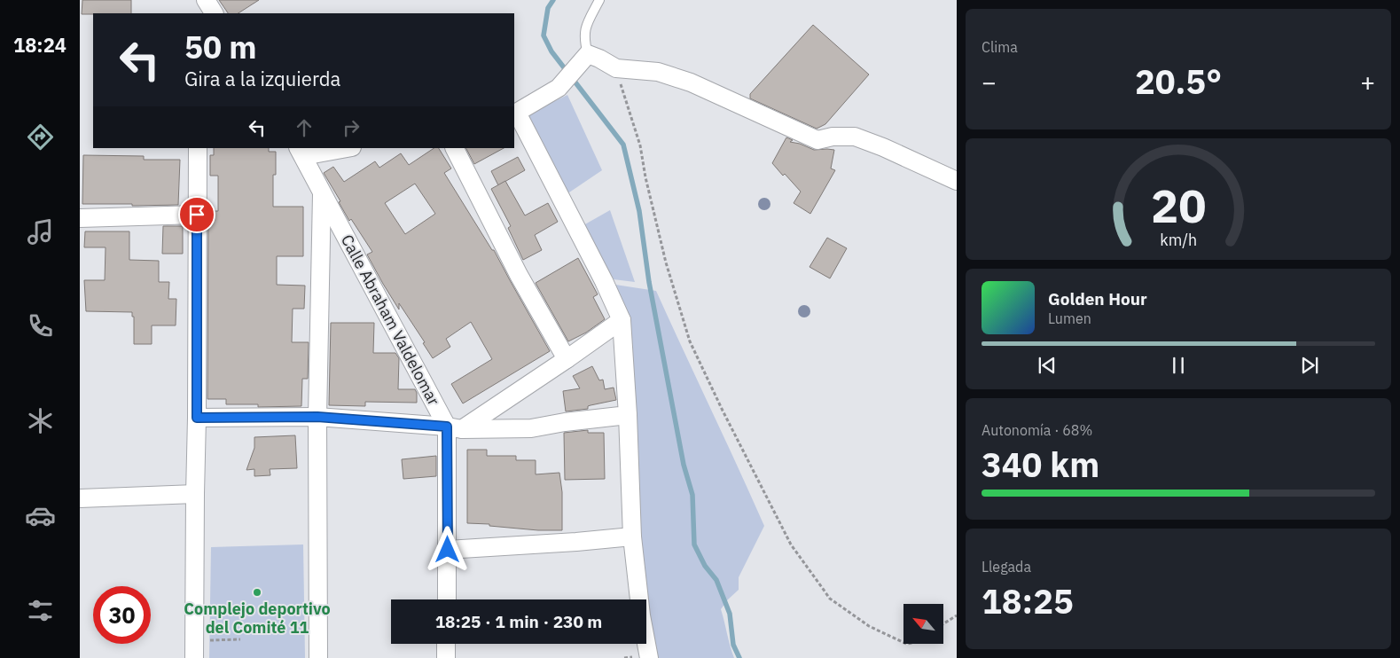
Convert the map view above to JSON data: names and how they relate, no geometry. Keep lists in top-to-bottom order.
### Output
{
  "streets": {
    "street": ["Calle Abraham Valdelomar"]
  },
  "places": ["Complejo deportivo del Comité 11"],
  "north": "top left",
  "page": {
    "tabs": "18:24",
    "tile": [
      "Clima",
      ["Autonomía · 68%", "340 km"],
      ["Llegada", "18:25"]
    ],
    "turn": ["50 m", "Gira a la izquierda"],
    "heat": ["−", "20.5°", "+"],
    "song": ["Golden Hour", "Lumen"],
    "limit": "30",
    "trip": "18:25 · 1 min · 230 m",
    "gauge": ["20", "km/h"]
  }
}
